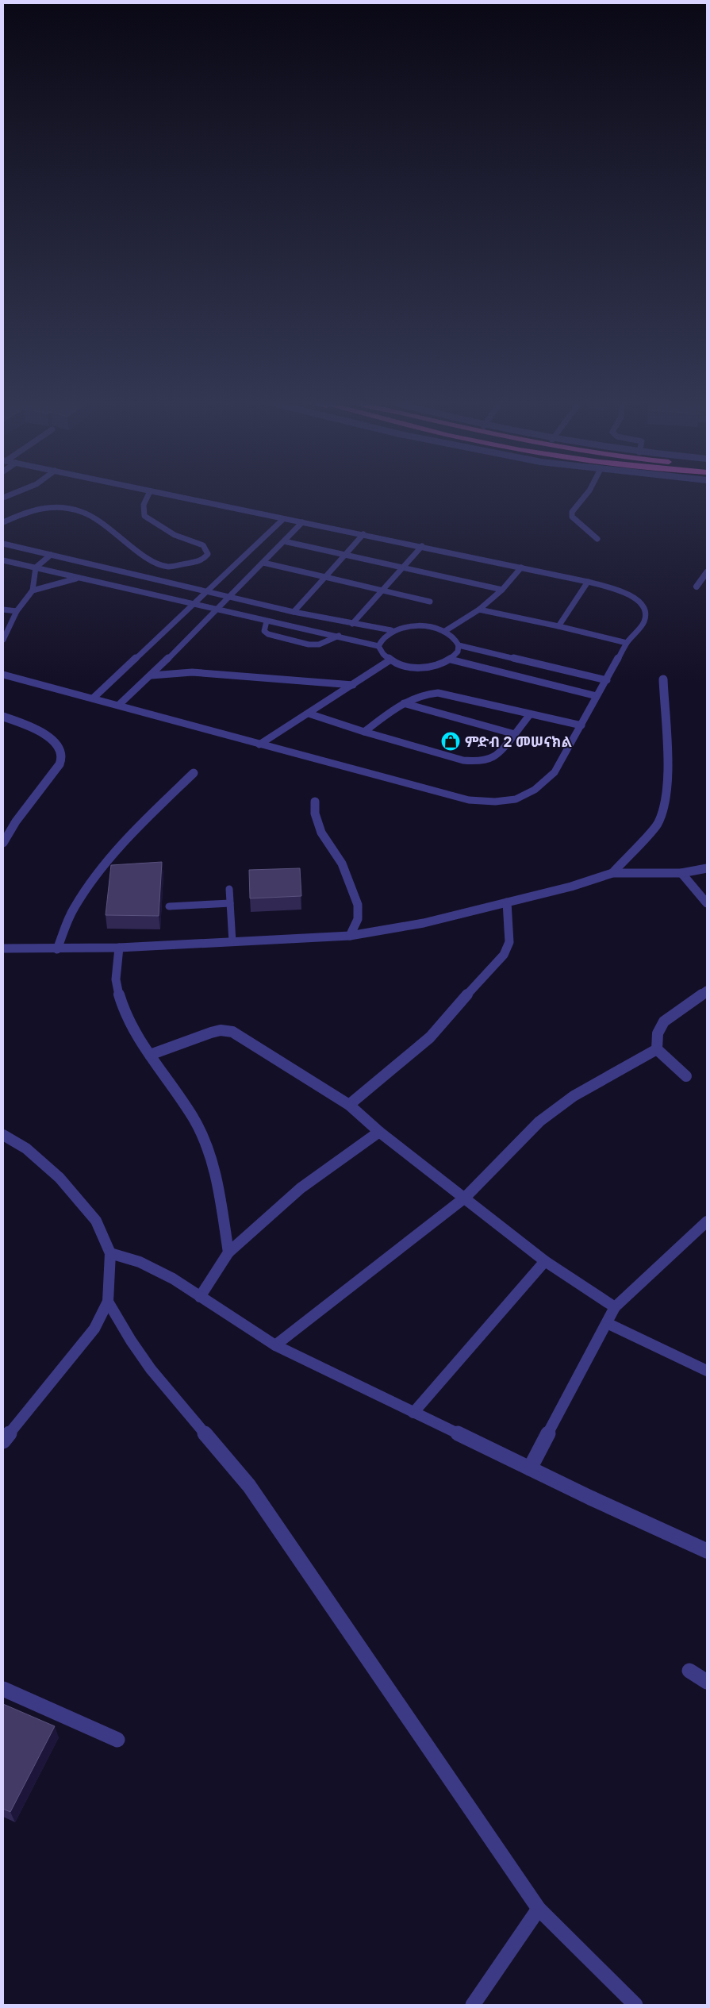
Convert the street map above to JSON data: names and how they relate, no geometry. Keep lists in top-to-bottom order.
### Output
{
  "places": {
    "shop": ["ምድብ 2 መሠናክል"]
  }
}
